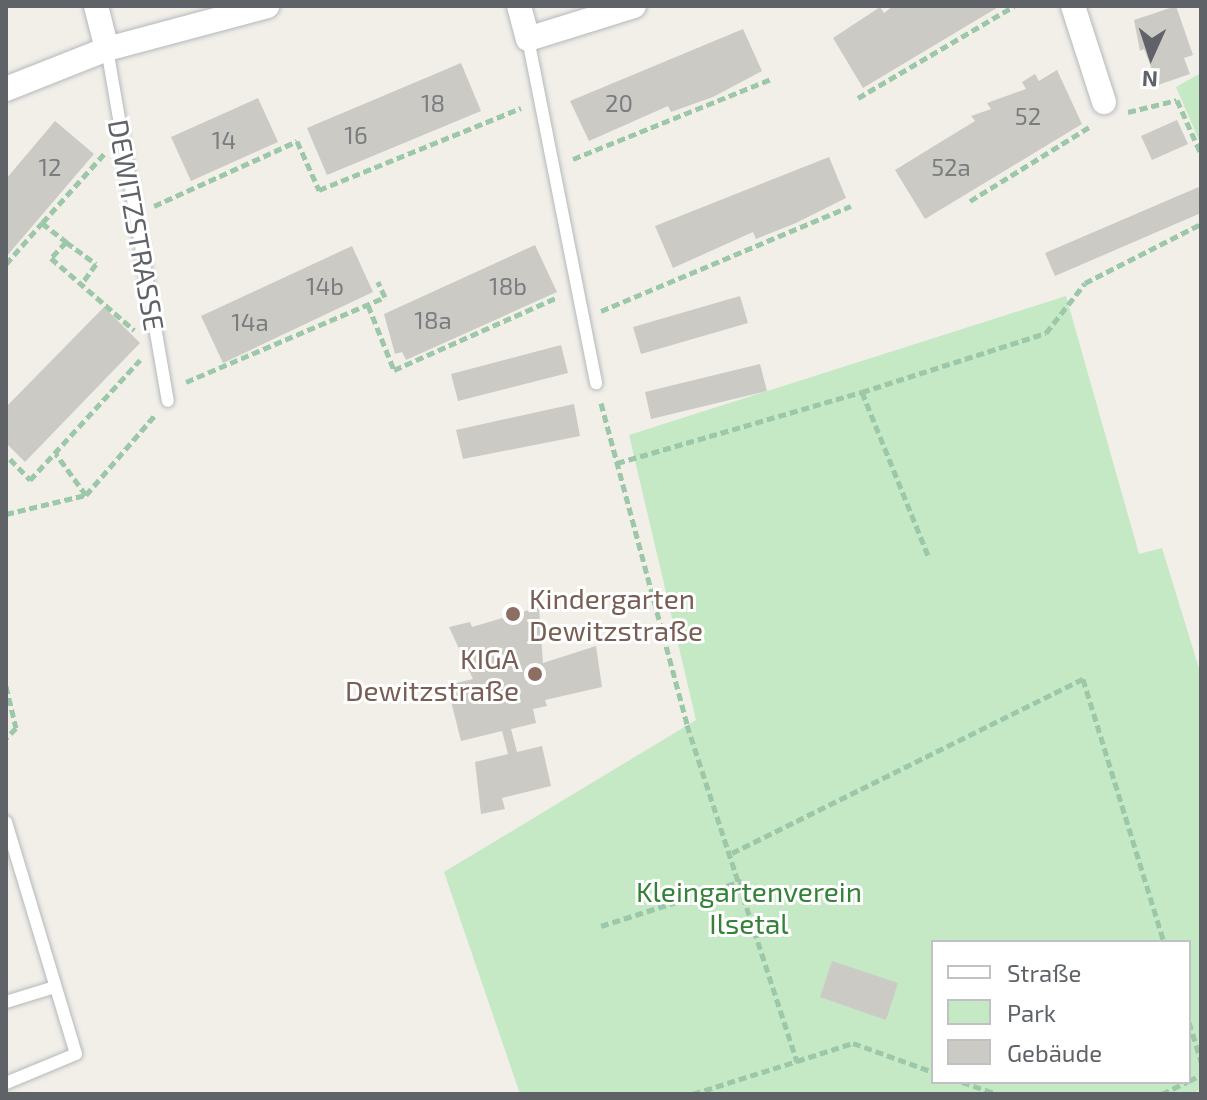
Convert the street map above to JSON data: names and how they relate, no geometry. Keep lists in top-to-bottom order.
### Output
{
  "streets": {
    "lane": ["DEWITZSTRASSE"]
  },
  "parks": ["Kleingartenverein Ilsetal"],
  "places": ["Kindergarten Dewitzstraße", "KIGA Dewitzstraße"],
  "house_numbers": [
    "18",
    "20",
    "52",
    "16",
    "14",
    "12",
    "52a",
    "14b",
    "18b",
    "18a",
    "14a"
  ],
  "legend": ["Straße", "Park", "Gebäude"],
  "north": "bottom"
}
